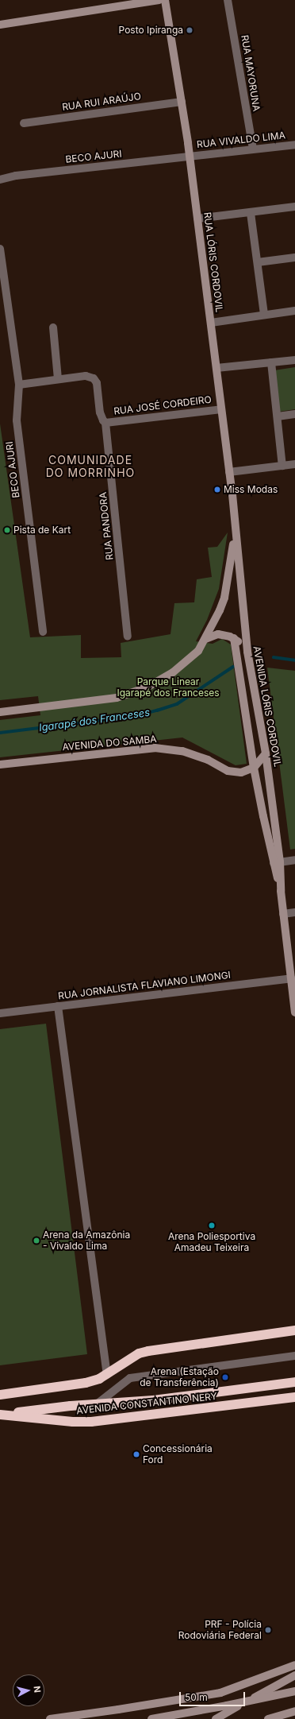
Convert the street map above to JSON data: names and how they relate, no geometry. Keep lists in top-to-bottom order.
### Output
{
  "streets": {
    "highway": ["AVENIDA CONSTANTINO NERY"],
    "street": [
      "RUA MAYORUNA",
      "RUA RUI ARAÚJO",
      "RUA VIVALDO LIMA",
      "BECO AJURI",
      "RUA LÓRIS CORDOVIL",
      "RUA JOSÉ CORDEIRO",
      "RUA PANDORA",
      "AVENIDA LÓRIS CORDOVIL",
      "AVENIDA DO SAMBA",
      "RUA JORNALISTA FLAVIANO LIMONGI"
    ]
  },
  "crossings": [
    ["RUA MAYORUNA", "RUA VIVALDO LIMA"],
    ["RUA RUI ARAÚJO", "RUA LÓRIS CORDOVIL"],
    ["RUA VIVALDO LIMA", "BECO AJURI"],
    ["RUA VIVALDO LIMA", "RUA LÓRIS CORDOVIL"],
    ["BECO AJURI", "RUA LÓRIS CORDOVIL"],
    ["BECO AJURI", "RUA PANDORA"],
    ["RUA LÓRIS CORDOVIL", "RUA JOSÉ CORDEIRO"],
    ["RUA LÓRIS CORDOVIL", "AVENIDA LÓRIS CORDOVIL"],
    ["RUA JOSÉ CORDEIRO", "RUA PANDORA"],
    ["AVENIDA LÓRIS CORDOVIL", "AVENIDA DO SAMBA"],
    ["AVENIDA LÓRIS CORDOVIL", "RUA JORNALISTA FLAVIANO LIMONGI"]
  ],
  "districts": ["COMUNIDADE DO MORRINHO"],
  "water": ["Igarapé dos Franceses"],
  "parks": ["Parque Linear Igarapé dos Franceses"],
  "places": [
    "Posto Ipiranga",
    "Miss Modas",
    "Pista de Kart",
    "Arena Poliesportiva Amadeu Teixeira",
    "Arena da Amazônia - Vivaldo Lima",
    "Arena (Estação de Transferência)",
    "Concessionária Ford",
    "PRF - Polícia Rodoviária Federal"
  ],
  "scale_bar": "50 m",
  "north": "right"
}
